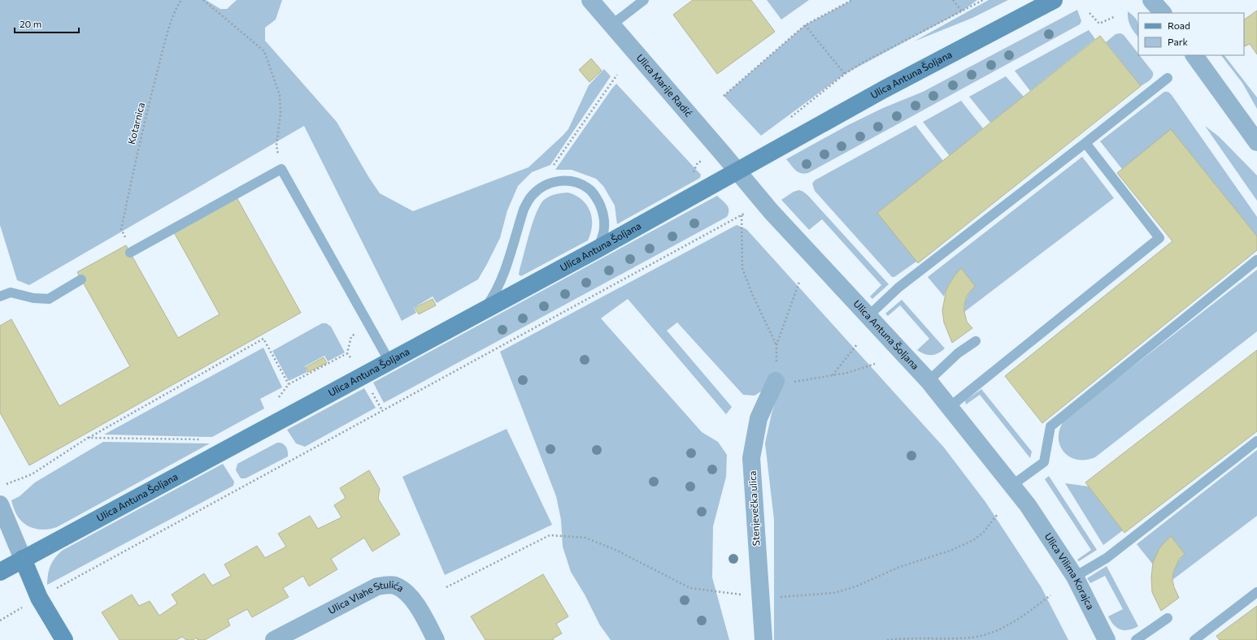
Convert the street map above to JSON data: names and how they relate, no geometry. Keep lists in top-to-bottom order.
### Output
{
  "streets": {
    "street": [
      "Ulica Antuna Šoljana",
      "Ulica Marije Radić",
      "Stenjevečka ulica",
      "Ulica Vilima Korajca",
      "Ulica Vlahe Stulića"
    ],
    "path": ["Kotarnica"]
  },
  "crossings": [
    ["Ulica Antuna Šoljana", "Ulica Marije Radić"],
    ["Ulica Antuna Šoljana", "Ulica Vilima Korajca"]
  ],
  "legend": ["Road", "Park"],
  "scale_bar": "20 m"
}
